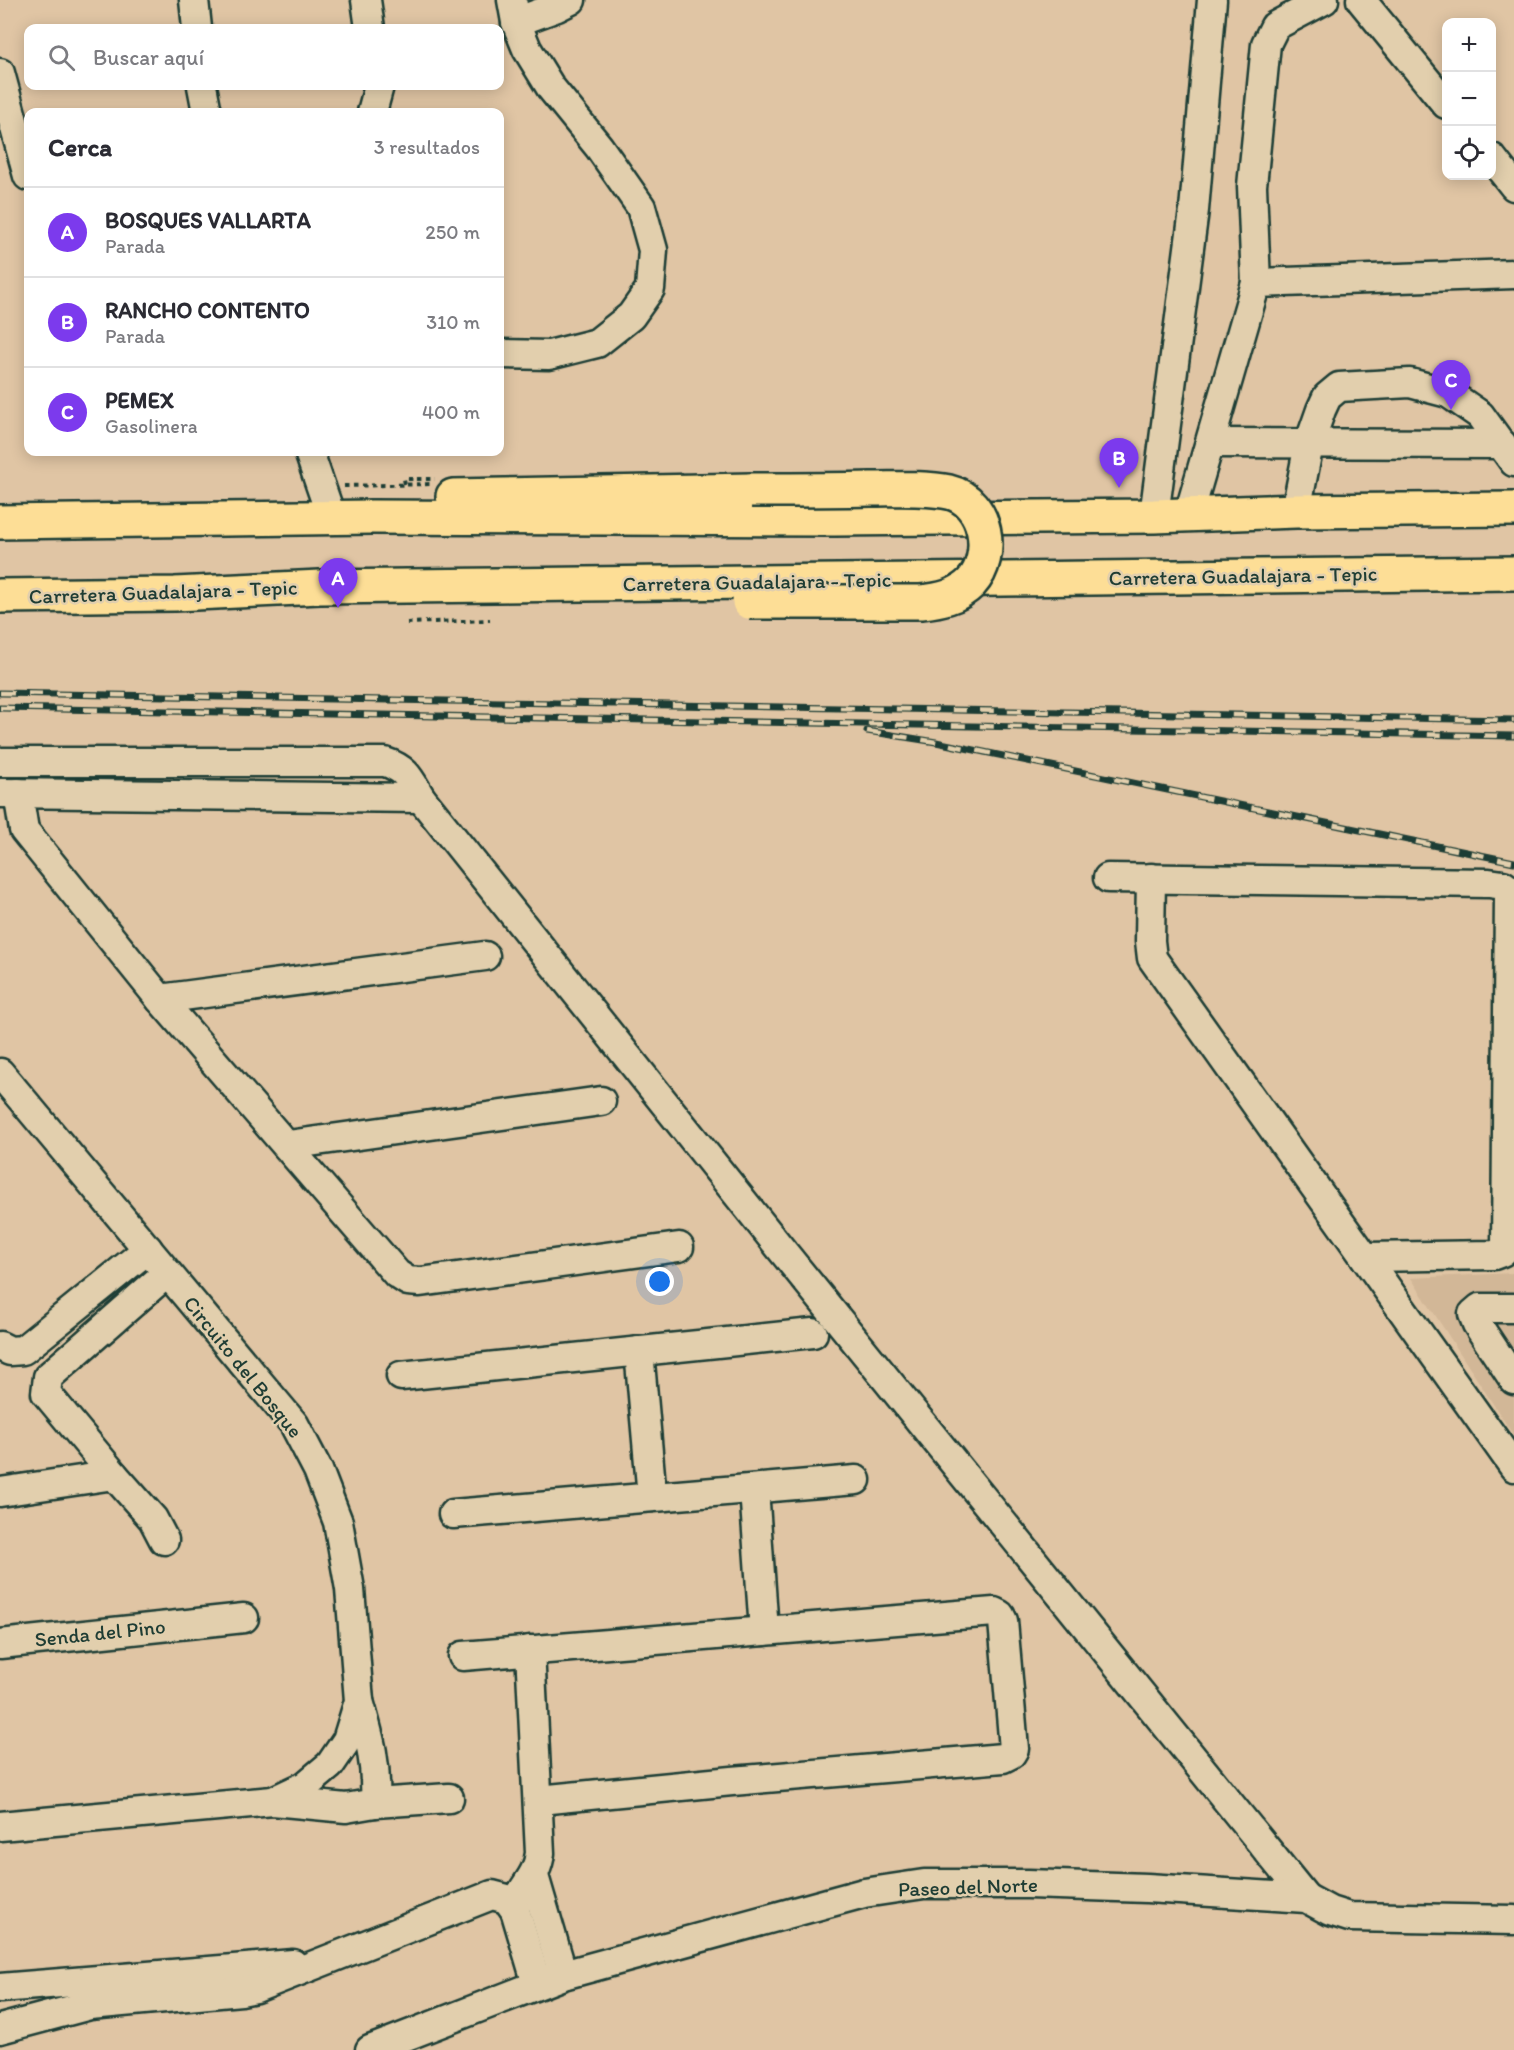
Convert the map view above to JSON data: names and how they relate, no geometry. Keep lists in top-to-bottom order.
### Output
{
  "streets": {
    "highway": ["Carretera Guadalajara - Tepic"],
    "street": ["Circuito del Bosque", "Senda del Pino", "Paseo del Norte"]
  },
  "page": {
    "map_buttons": ["+", "−"],
    "search": "Buscar aquí",
    "heading": ["Cerca", "3 resultados"],
    "list": [
      {
        "mark": "A",
        "name": "BOSQUES VALLARTA",
        "note": "Parada",
        "value": "250 m"
      },
      {
        "mark": "B",
        "name": "RANCHO CONTENTO",
        "note": "Parada",
        "value": "310 m"
      },
      {
        "mark": "C",
        "name": "PEMEX",
        "note": "Gasolinera",
        "value": "400 m"
      }
    ],
    "pins": ["C", "B", "A"]
  }
}
